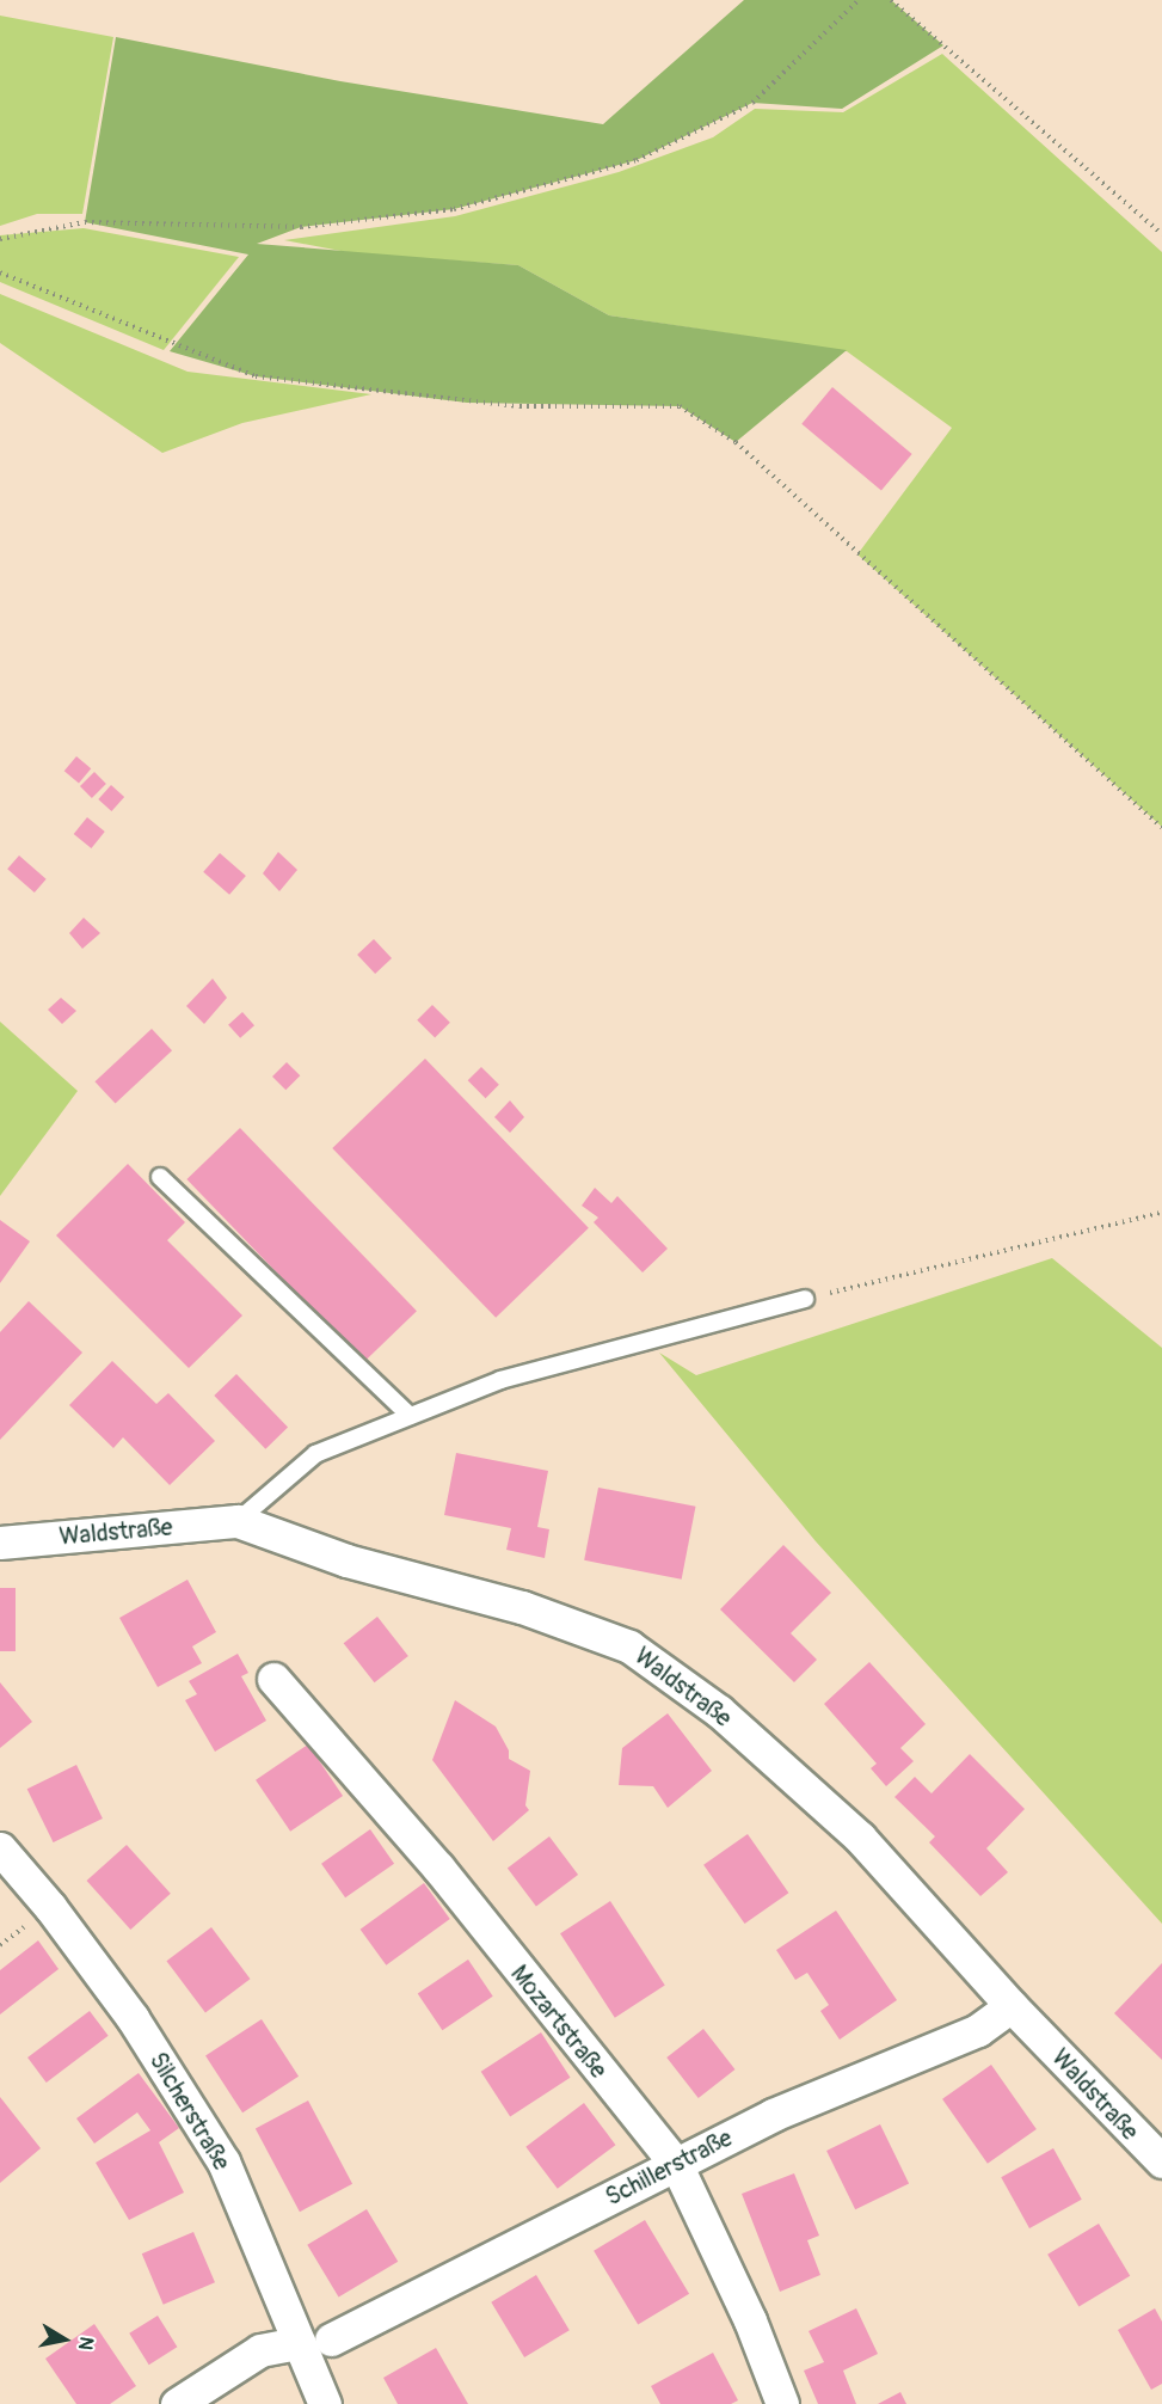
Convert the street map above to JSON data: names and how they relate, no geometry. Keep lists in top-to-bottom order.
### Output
{
  "streets": {
    "street": [
      "Waldstraße",
      "Mozartstraße",
      "Silcherstraße",
      "Schillerstraße"
    ]
  },
  "crossings": [
    ["Waldstraße", "Schillerstraße"],
    ["Mozartstraße", "Schillerstraße"]
  ],
  "north": "right"
}
